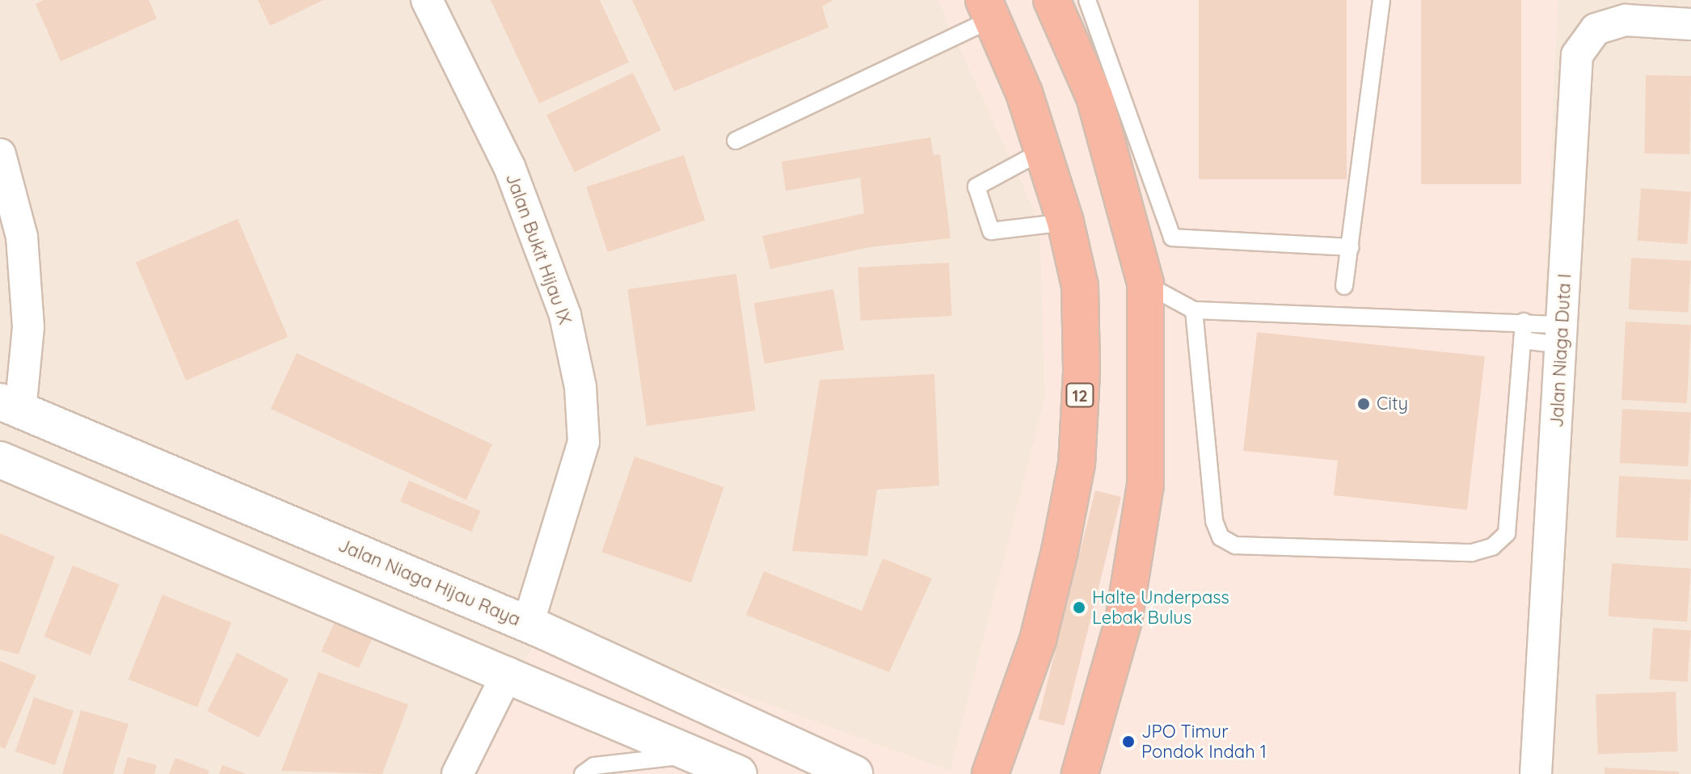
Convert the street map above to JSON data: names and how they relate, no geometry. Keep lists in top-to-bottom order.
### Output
{
  "streets": {
    "highway": ["12"],
    "street": ["Jalan Bukit Hijau IX", "Jalan Niaga Duta I", "Jalan Niaga Hijau Raya"]
  },
  "crossings": [
    ["Jalan Bukit Hijau IX", "Jalan Niaga Hijau Raya"]
  ],
  "places": ["City", "Halte Underpass Lebak Bulus", "JPO Timur Pondok Indah 1"]
}
